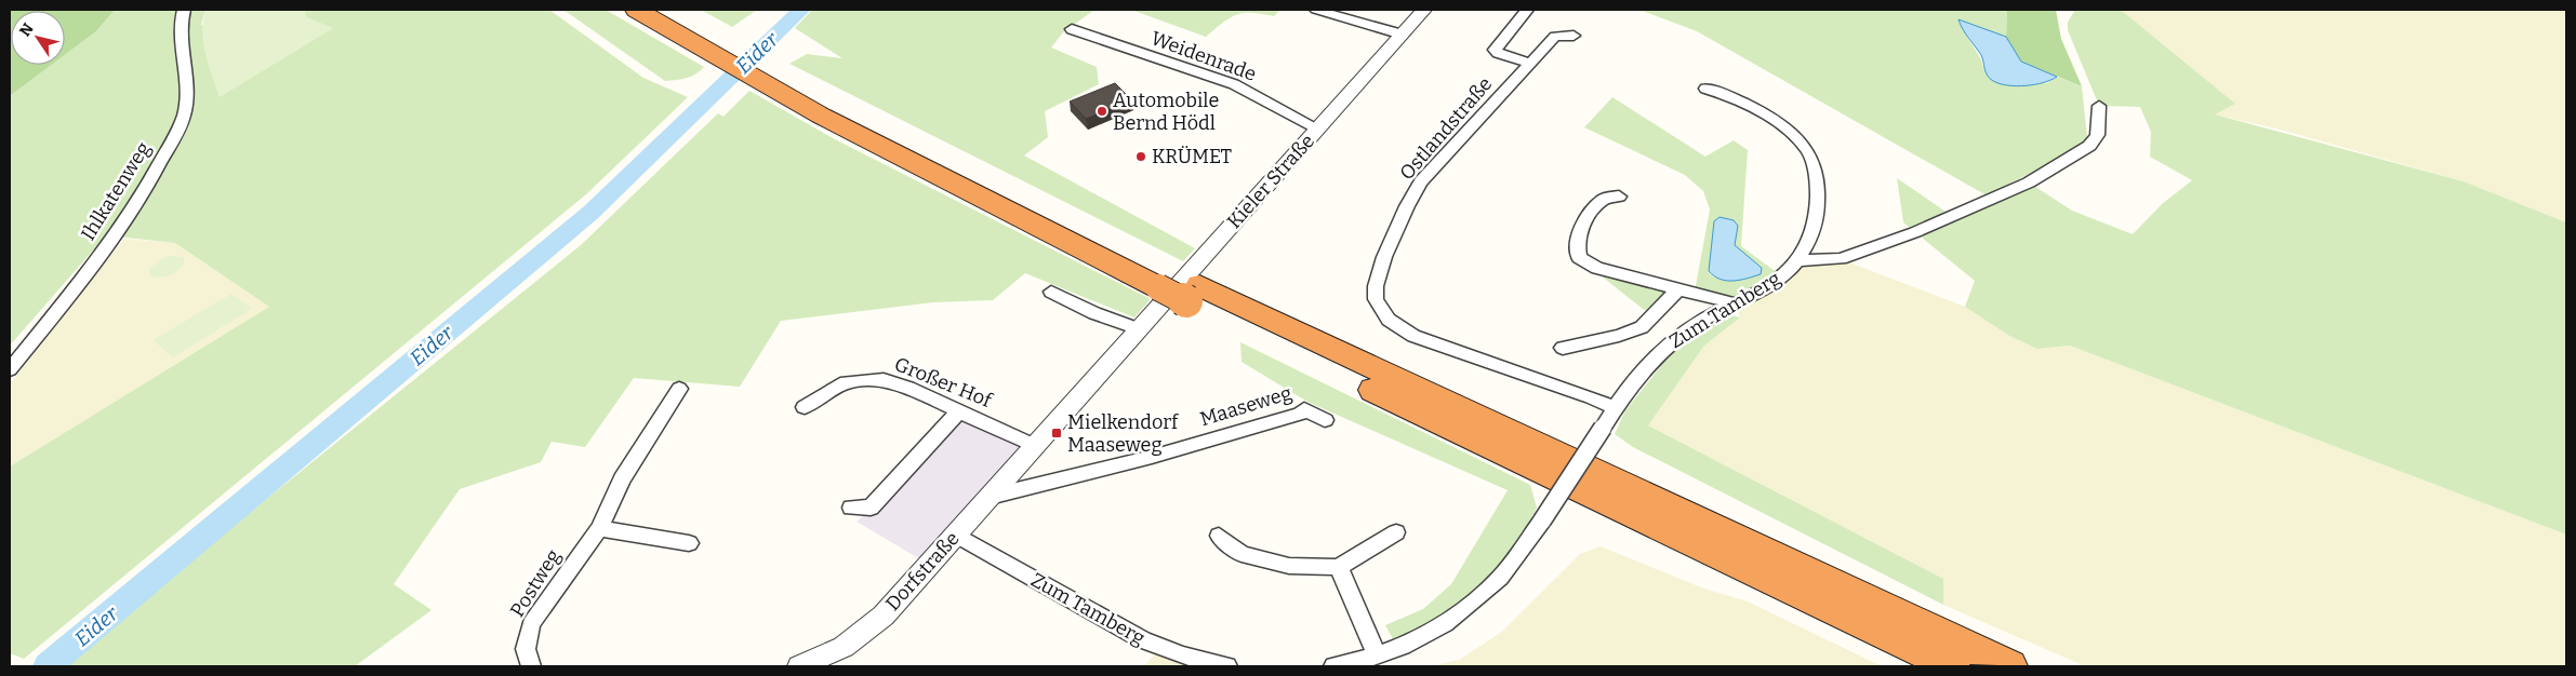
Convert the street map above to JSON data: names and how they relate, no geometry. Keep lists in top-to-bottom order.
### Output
{
  "streets": {
    "street": [
      "Weidenrade",
      "Ostlandstraße",
      "Kieler Straße",
      "Ihlkatenweg",
      "Zum Tamberg",
      "Großer Hof",
      "Maaseweg",
      "Dorfstraße",
      "Postweg"
    ]
  },
  "crossings": [
    ["Weidenrade", "Kieler Straße"],
    ["Ostlandstraße", "Zum Tamberg"],
    ["Kieler Straße", "Großer Hof"],
    ["Kieler Straße", "Dorfstraße"],
    ["Zum Tamberg", "Dorfstraße"],
    ["Großer Hof", "Dorfstraße"],
    ["Maaseweg", "Dorfstraße"]
  ],
  "water": ["Eider"],
  "places": {
    "other": ["Automobile Bernd Hödl", "KRÜMET"],
    "transit": ["Mielkendorf Maaseweg"]
  },
  "north": "top left"
}
